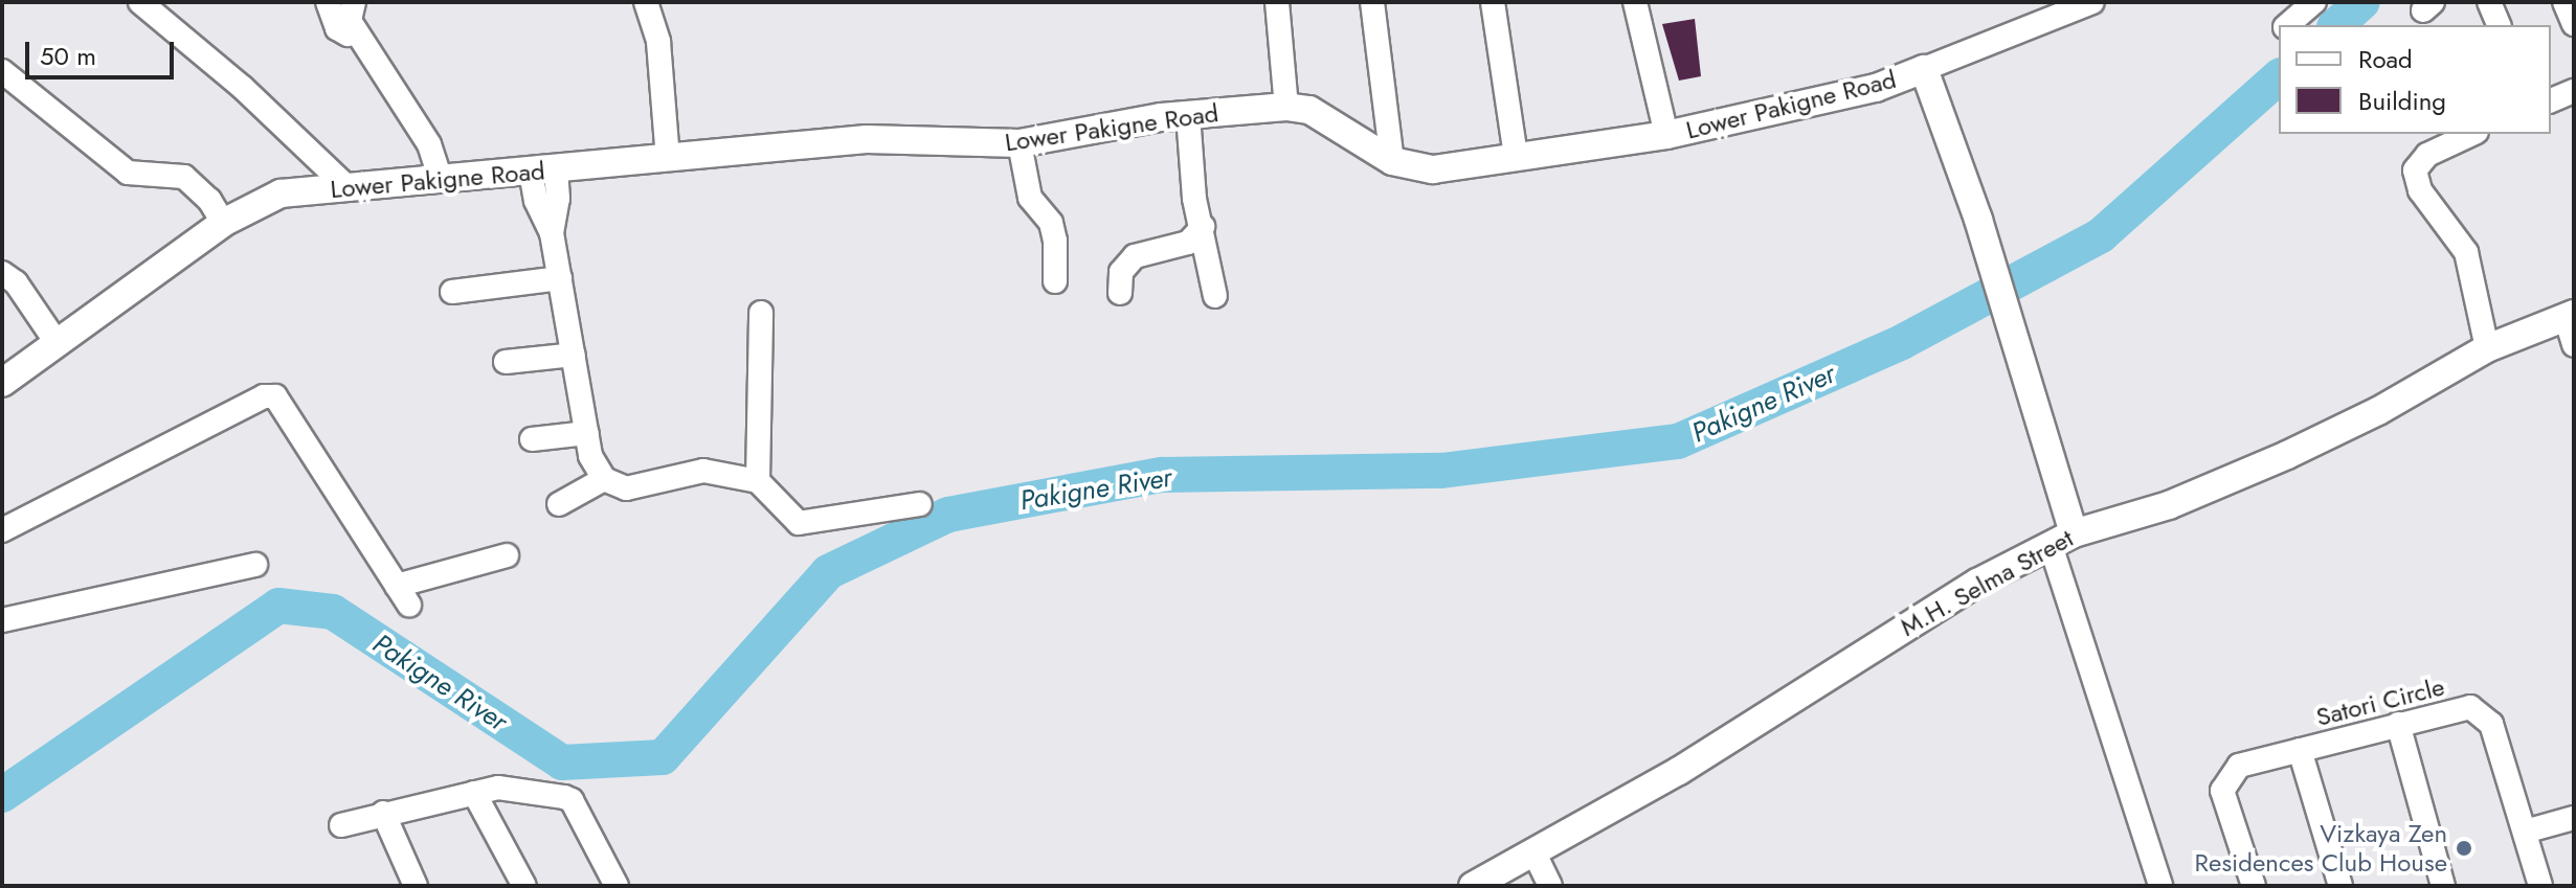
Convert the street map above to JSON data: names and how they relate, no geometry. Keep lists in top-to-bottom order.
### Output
{
  "streets": {
    "street": ["Lower Pakigne Road", "M.H. Selma Street", "Satori Circle"]
  },
  "water": ["Pakigne River"],
  "places": ["Vizkaya Zen Residences Club House"],
  "legend": ["Road", "Building"],
  "scale_bar": "50 m"
}
